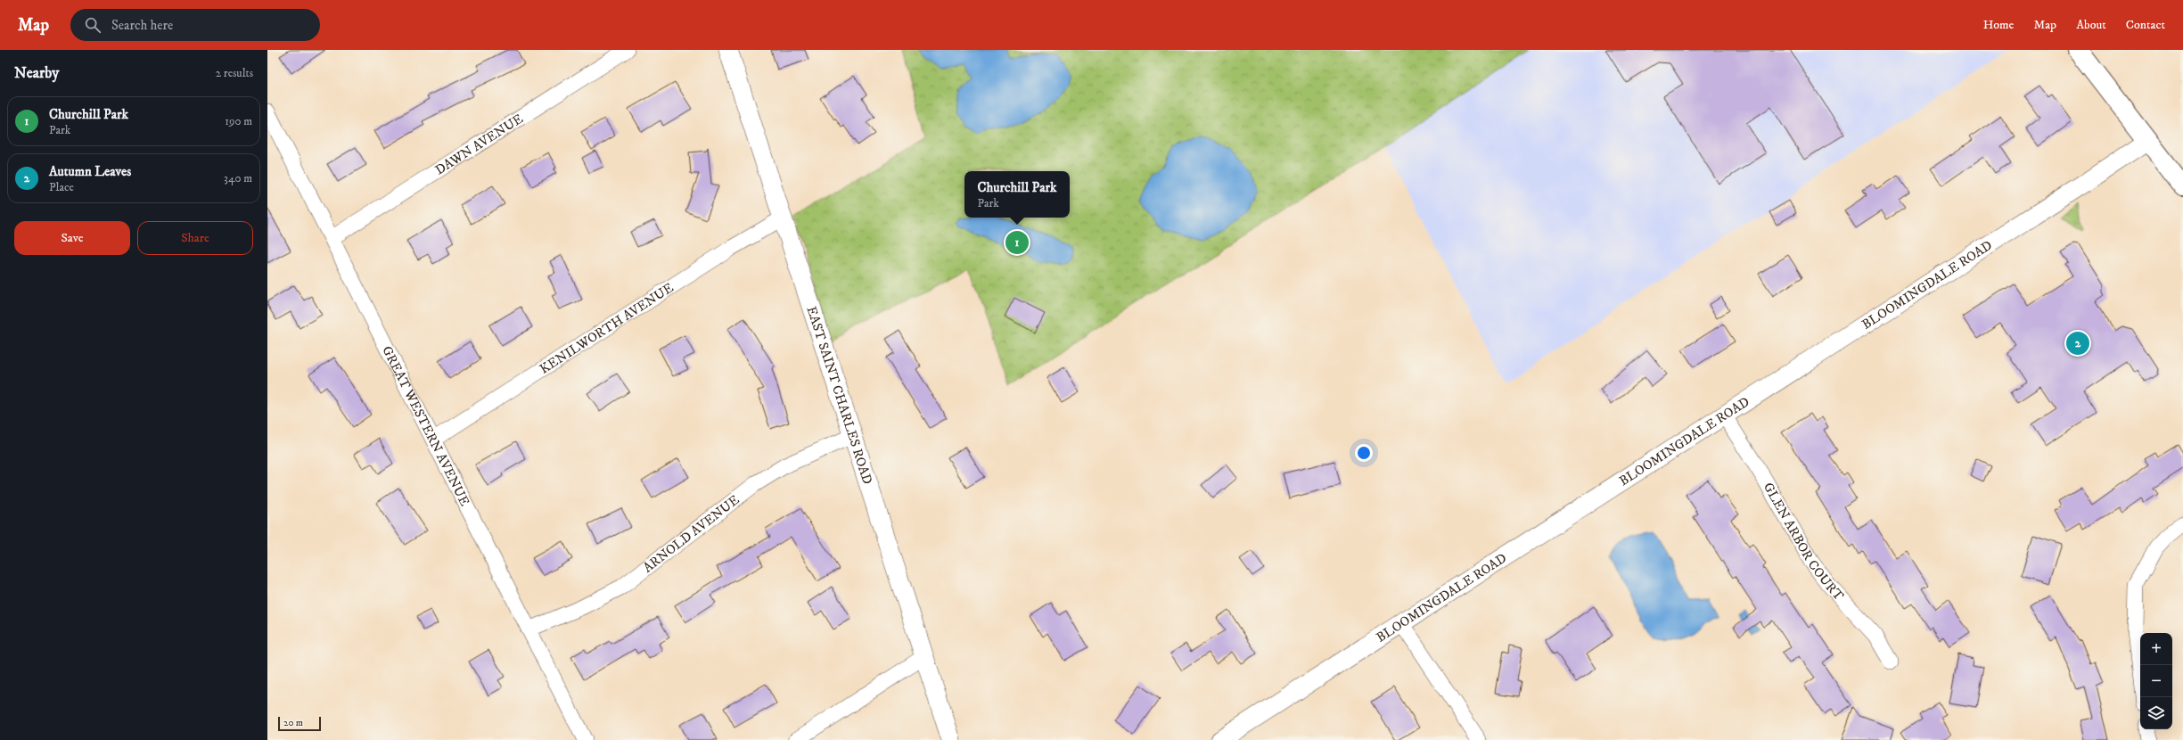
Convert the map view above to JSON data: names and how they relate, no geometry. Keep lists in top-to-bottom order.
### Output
{
  "streets": {
    "street": [
      "DAWN AVENUE",
      "BLOOMINGDALE ROAD",
      "KENILWORTH AVENUE",
      "EAST SAINT CHARLES ROAD",
      "GREAT WESTERN AVENUE",
      "ARNOLD AVENUE",
      "GLEN ARBOR COURT"
    ]
  },
  "crossings": [
    ["DAWN AVENUE", "GREAT WESTERN AVENUE"],
    ["BLOOMINGDALE ROAD", "GLEN ARBOR COURT"],
    ["KENILWORTH AVENUE", "EAST SAINT CHARLES ROAD"],
    ["KENILWORTH AVENUE", "GREAT WESTERN AVENUE"],
    ["EAST SAINT CHARLES ROAD", "ARNOLD AVENUE"],
    ["GREAT WESTERN AVENUE", "ARNOLD AVENUE"]
  ],
  "scale_bar": "20 m",
  "page": {
    "header": "Map",
    "search": "Search here",
    "nav": [
      "Home",
      "Map",
      "About",
      "Contact"
    ],
    "heading": ["Nearby", "2 results"],
    "list": [
      {
        "mark": "1",
        "name": "Churchill Park",
        "note": "Park",
        "value": "190 m"
      },
      {
        "mark": "2",
        "name": "Autumn Leaves",
        "note": "Place",
        "value": "340 m"
      }
    ],
    "popup": ["Churchill Park", "Park"],
    "buttons": ["Save", "Share"],
    "pins": ["1", "2"],
    "map_buttons": ["+", "−"],
    "scale": "20 m"
  }
}
